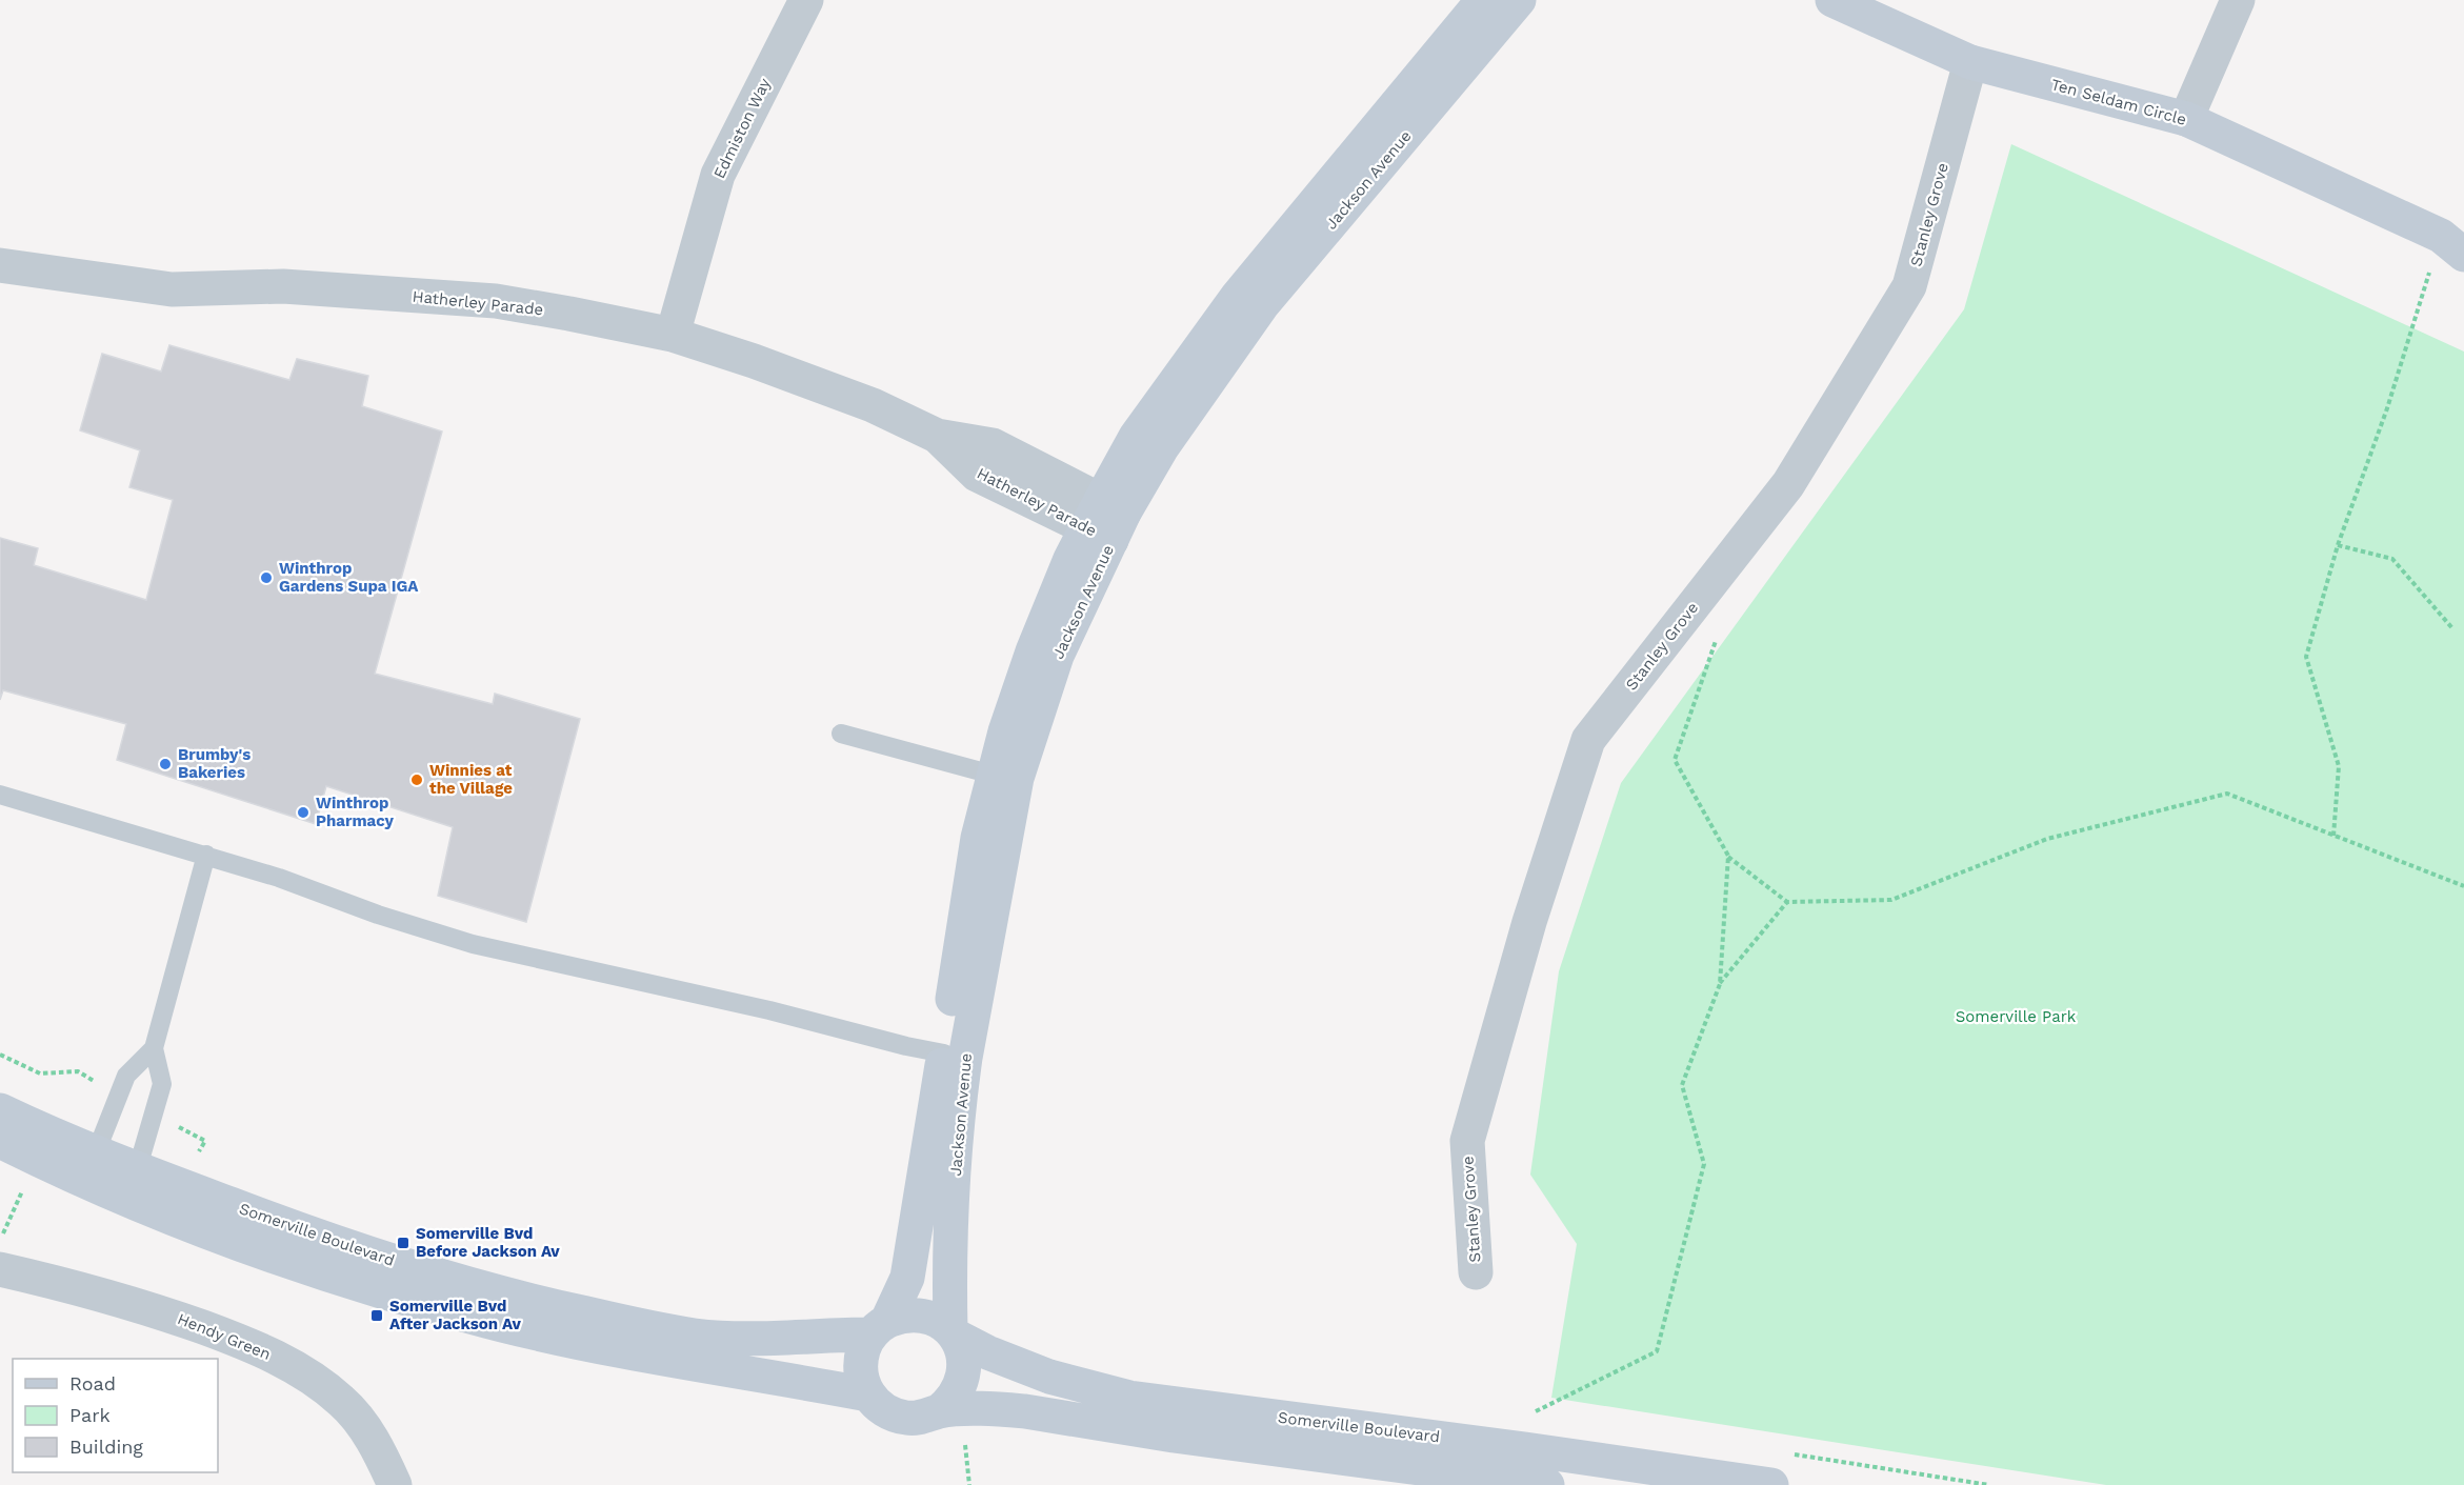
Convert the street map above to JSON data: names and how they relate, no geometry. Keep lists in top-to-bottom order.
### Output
{
  "streets": {
    "street": [
      "Ten Seldam Circle",
      "Edmiston Way",
      "Jackson Avenue",
      "Stanley Grove",
      "Hatherley Parade",
      "Somerville Boulevard",
      "Hendy Green"
    ]
  },
  "crossings": [
    ["Ten Seldam Circle", "Stanley Grove"],
    ["Edmiston Way", "Hatherley Parade"],
    ["Jackson Avenue", "Hatherley Parade"],
    ["Jackson Avenue", "Somerville Boulevard"]
  ],
  "parks": ["Somerville Park"],
  "places": {
    "other": [
      "Winthrop Gardens Supa IGA",
      "Brumby's Bakeries",
      "Winnies at the Village",
      "Winthrop Pharmacy"
    ],
    "transit": ["Somerville Bvd Before Jackson Av", "Somerville Bvd After Jackson Av"]
  },
  "legend": ["Road", "Park", "Building"]
}
